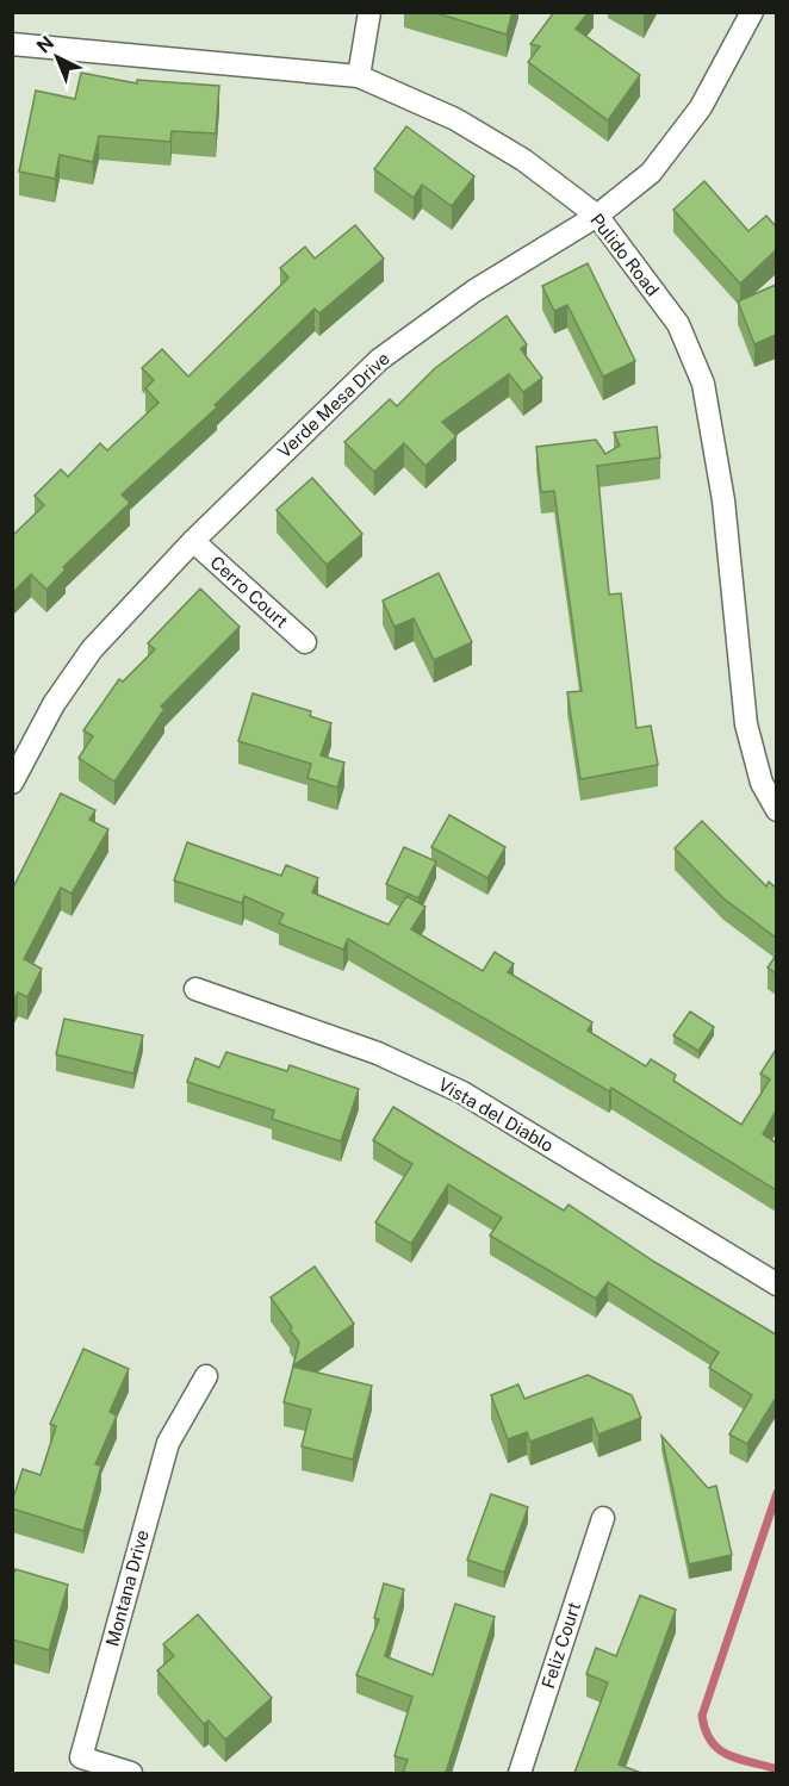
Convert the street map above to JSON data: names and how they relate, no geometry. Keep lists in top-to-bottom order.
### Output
{
  "streets": {
    "street": [
      "Pulido Road",
      "Verde Mesa Drive",
      "Cerro Court",
      "Vista del Diablo",
      "Montana Drive",
      "Feliz Court"
    ]
  },
  "crossings": [
    ["Pulido Road", "Verde Mesa Drive"],
    ["Verde Mesa Drive", "Cerro Court"]
  ],
  "north": "top left"
}
